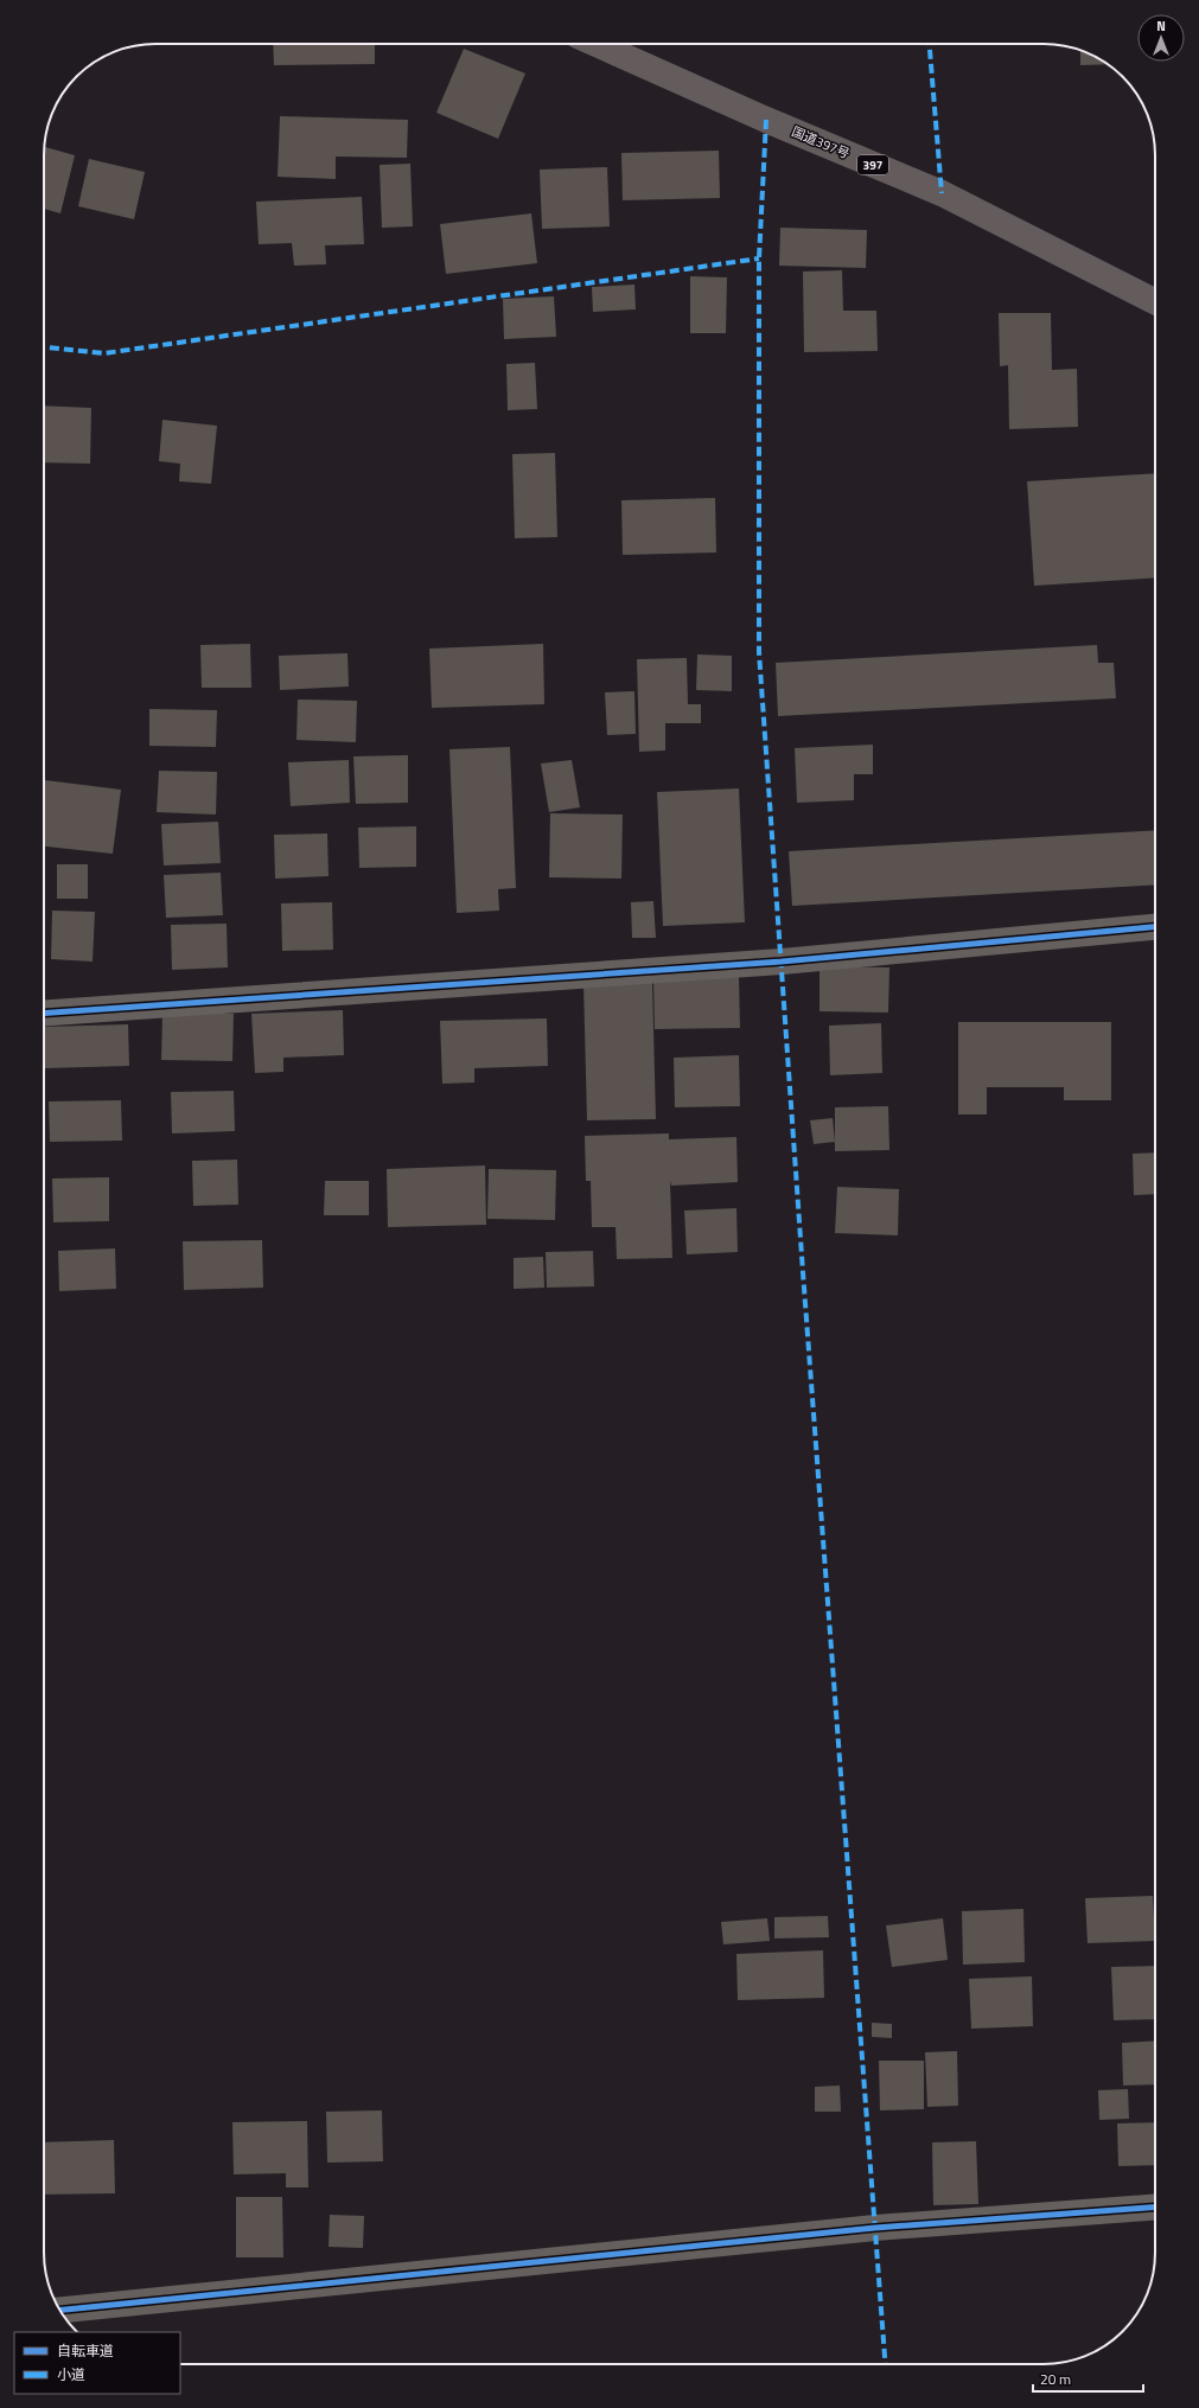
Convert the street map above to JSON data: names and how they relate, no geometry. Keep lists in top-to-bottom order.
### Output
{
  "streets": {
    "highway": ["国道397号", "397"]
  },
  "legend": ["自転車道", "小道"],
  "scale_bar": "20 m",
  "north": "top"
}
